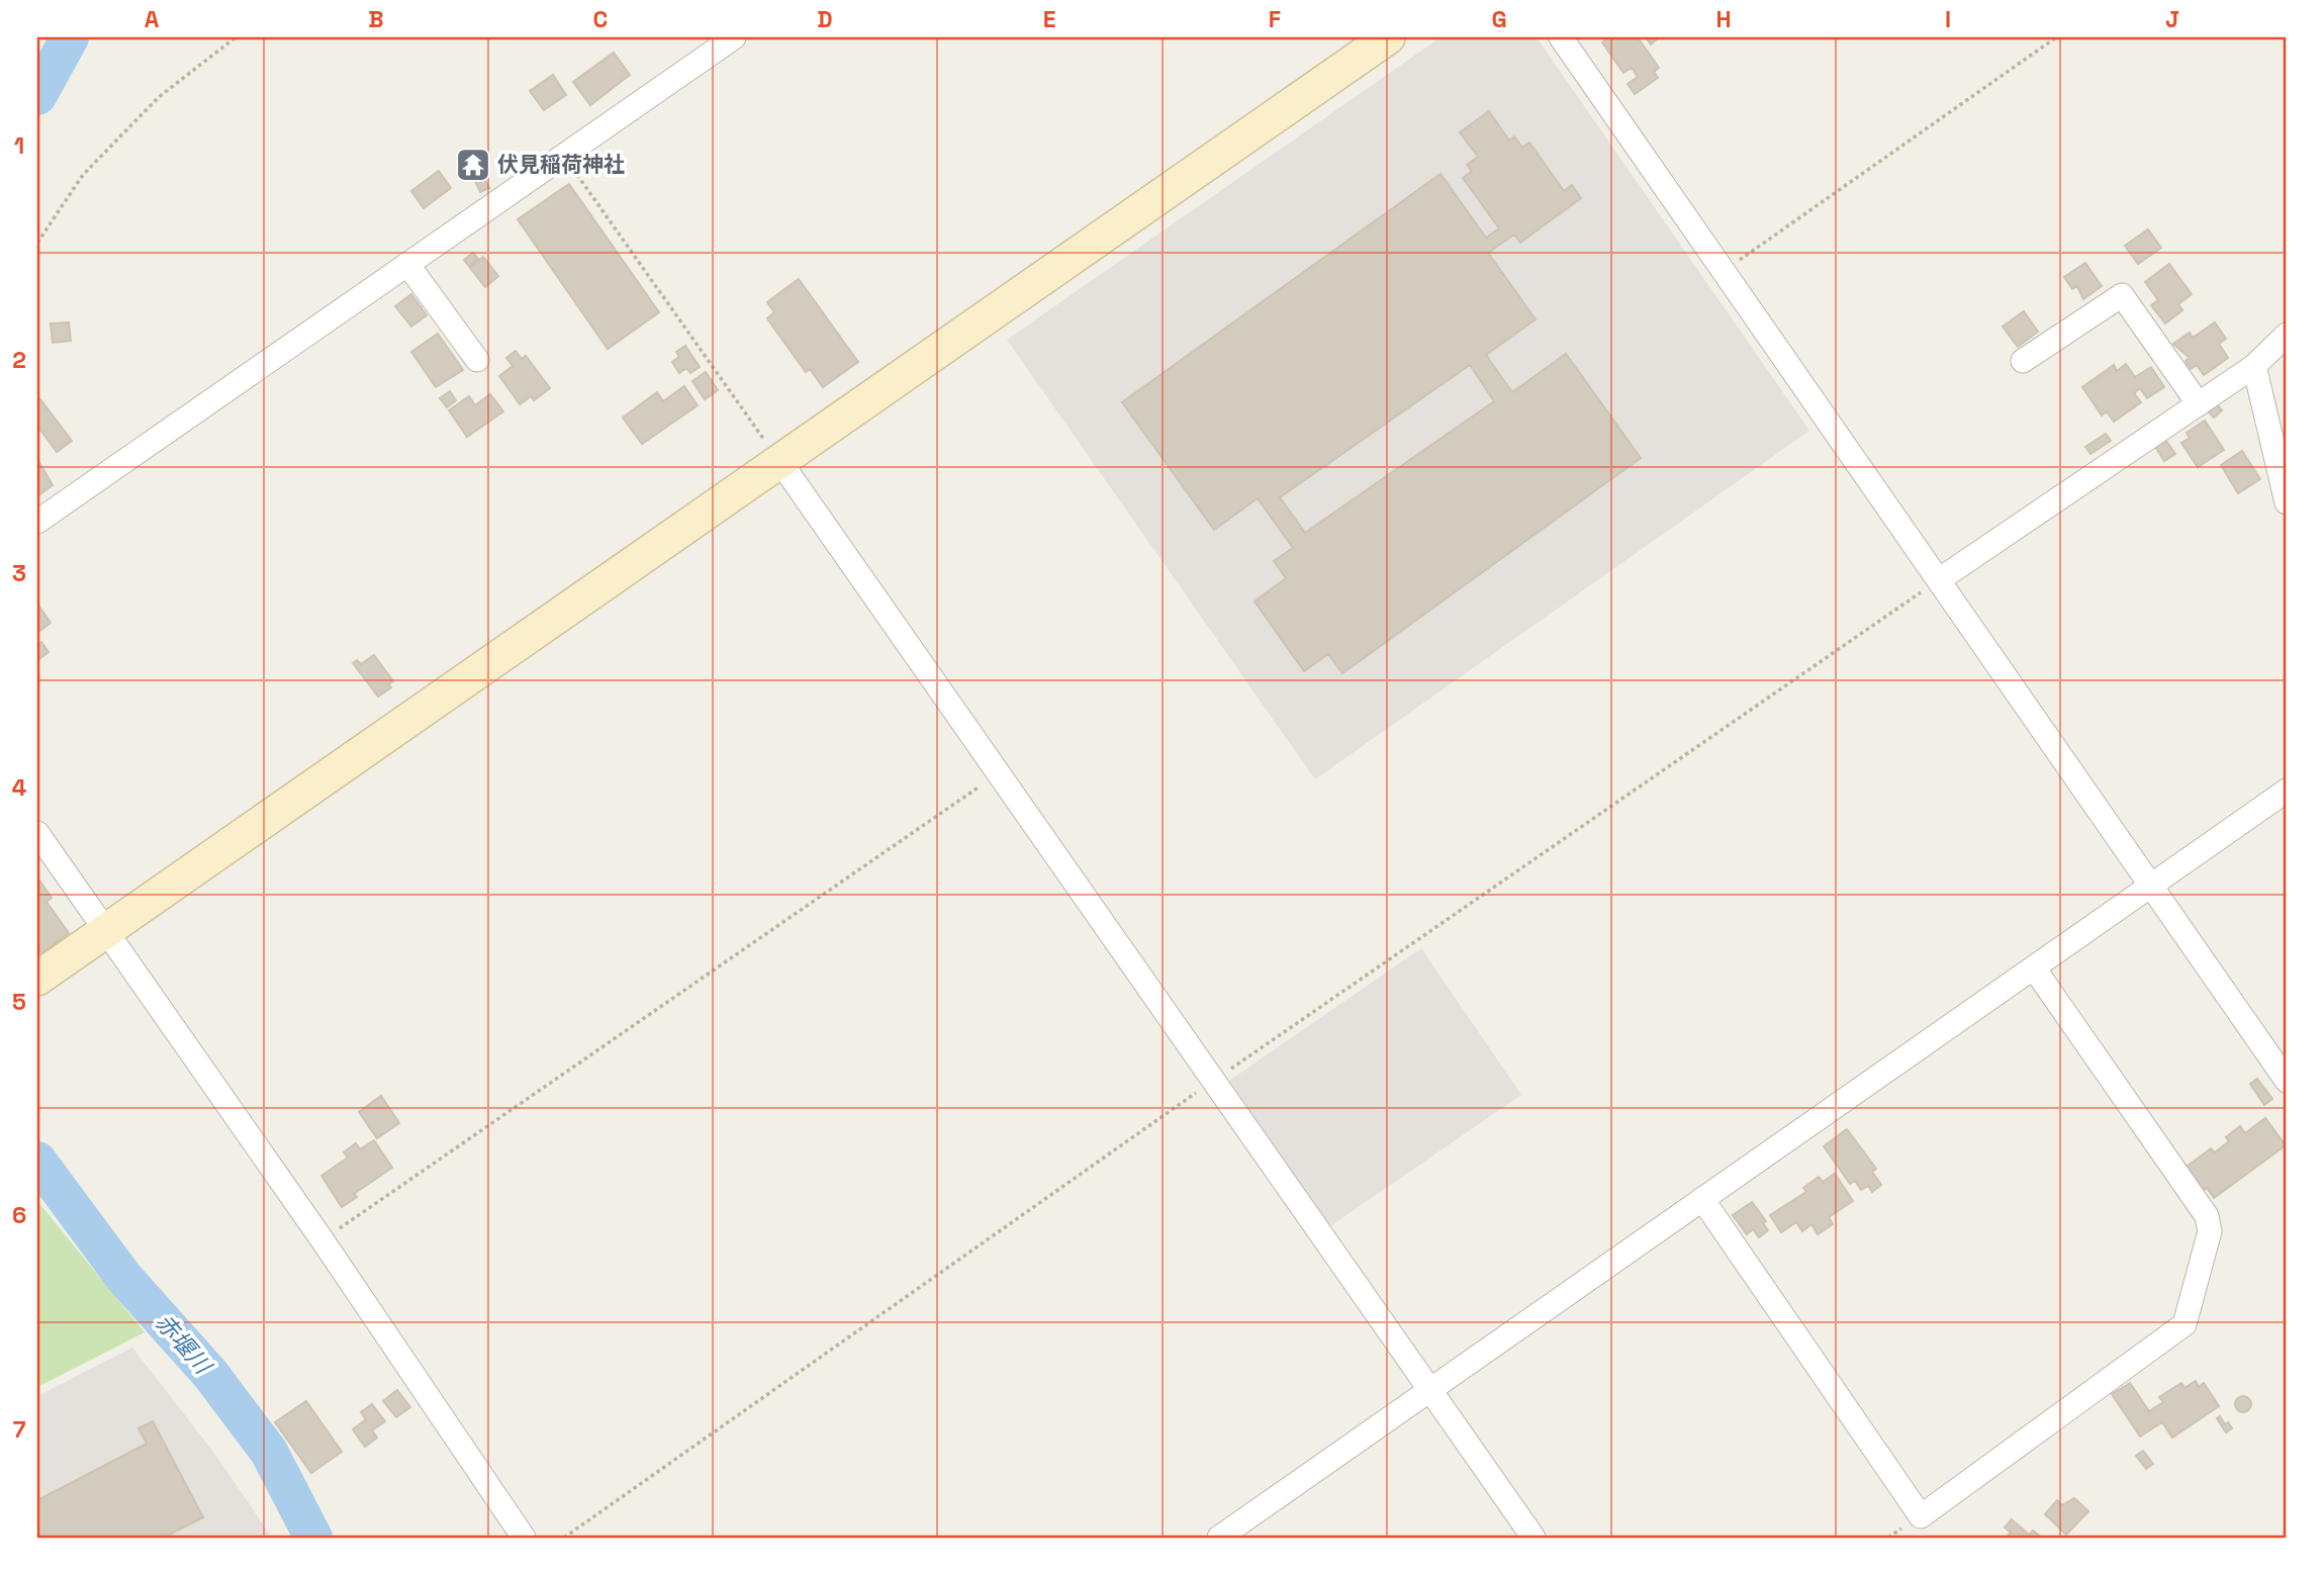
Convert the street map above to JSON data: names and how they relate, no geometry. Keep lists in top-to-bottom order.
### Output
{
  "water": ["赤堰川"],
  "places": {
    "temple": ["伏見稲荷神社"]
  },
  "grid": {
    "columns": [
      "A",
      "B",
      "C",
      "D",
      "E",
      "F",
      "G",
      "H",
      "I",
      "J"
    ],
    "rows": [
      "1",
      "2",
      "3",
      "4",
      "5",
      "6",
      "7"
    ]
  }
}
